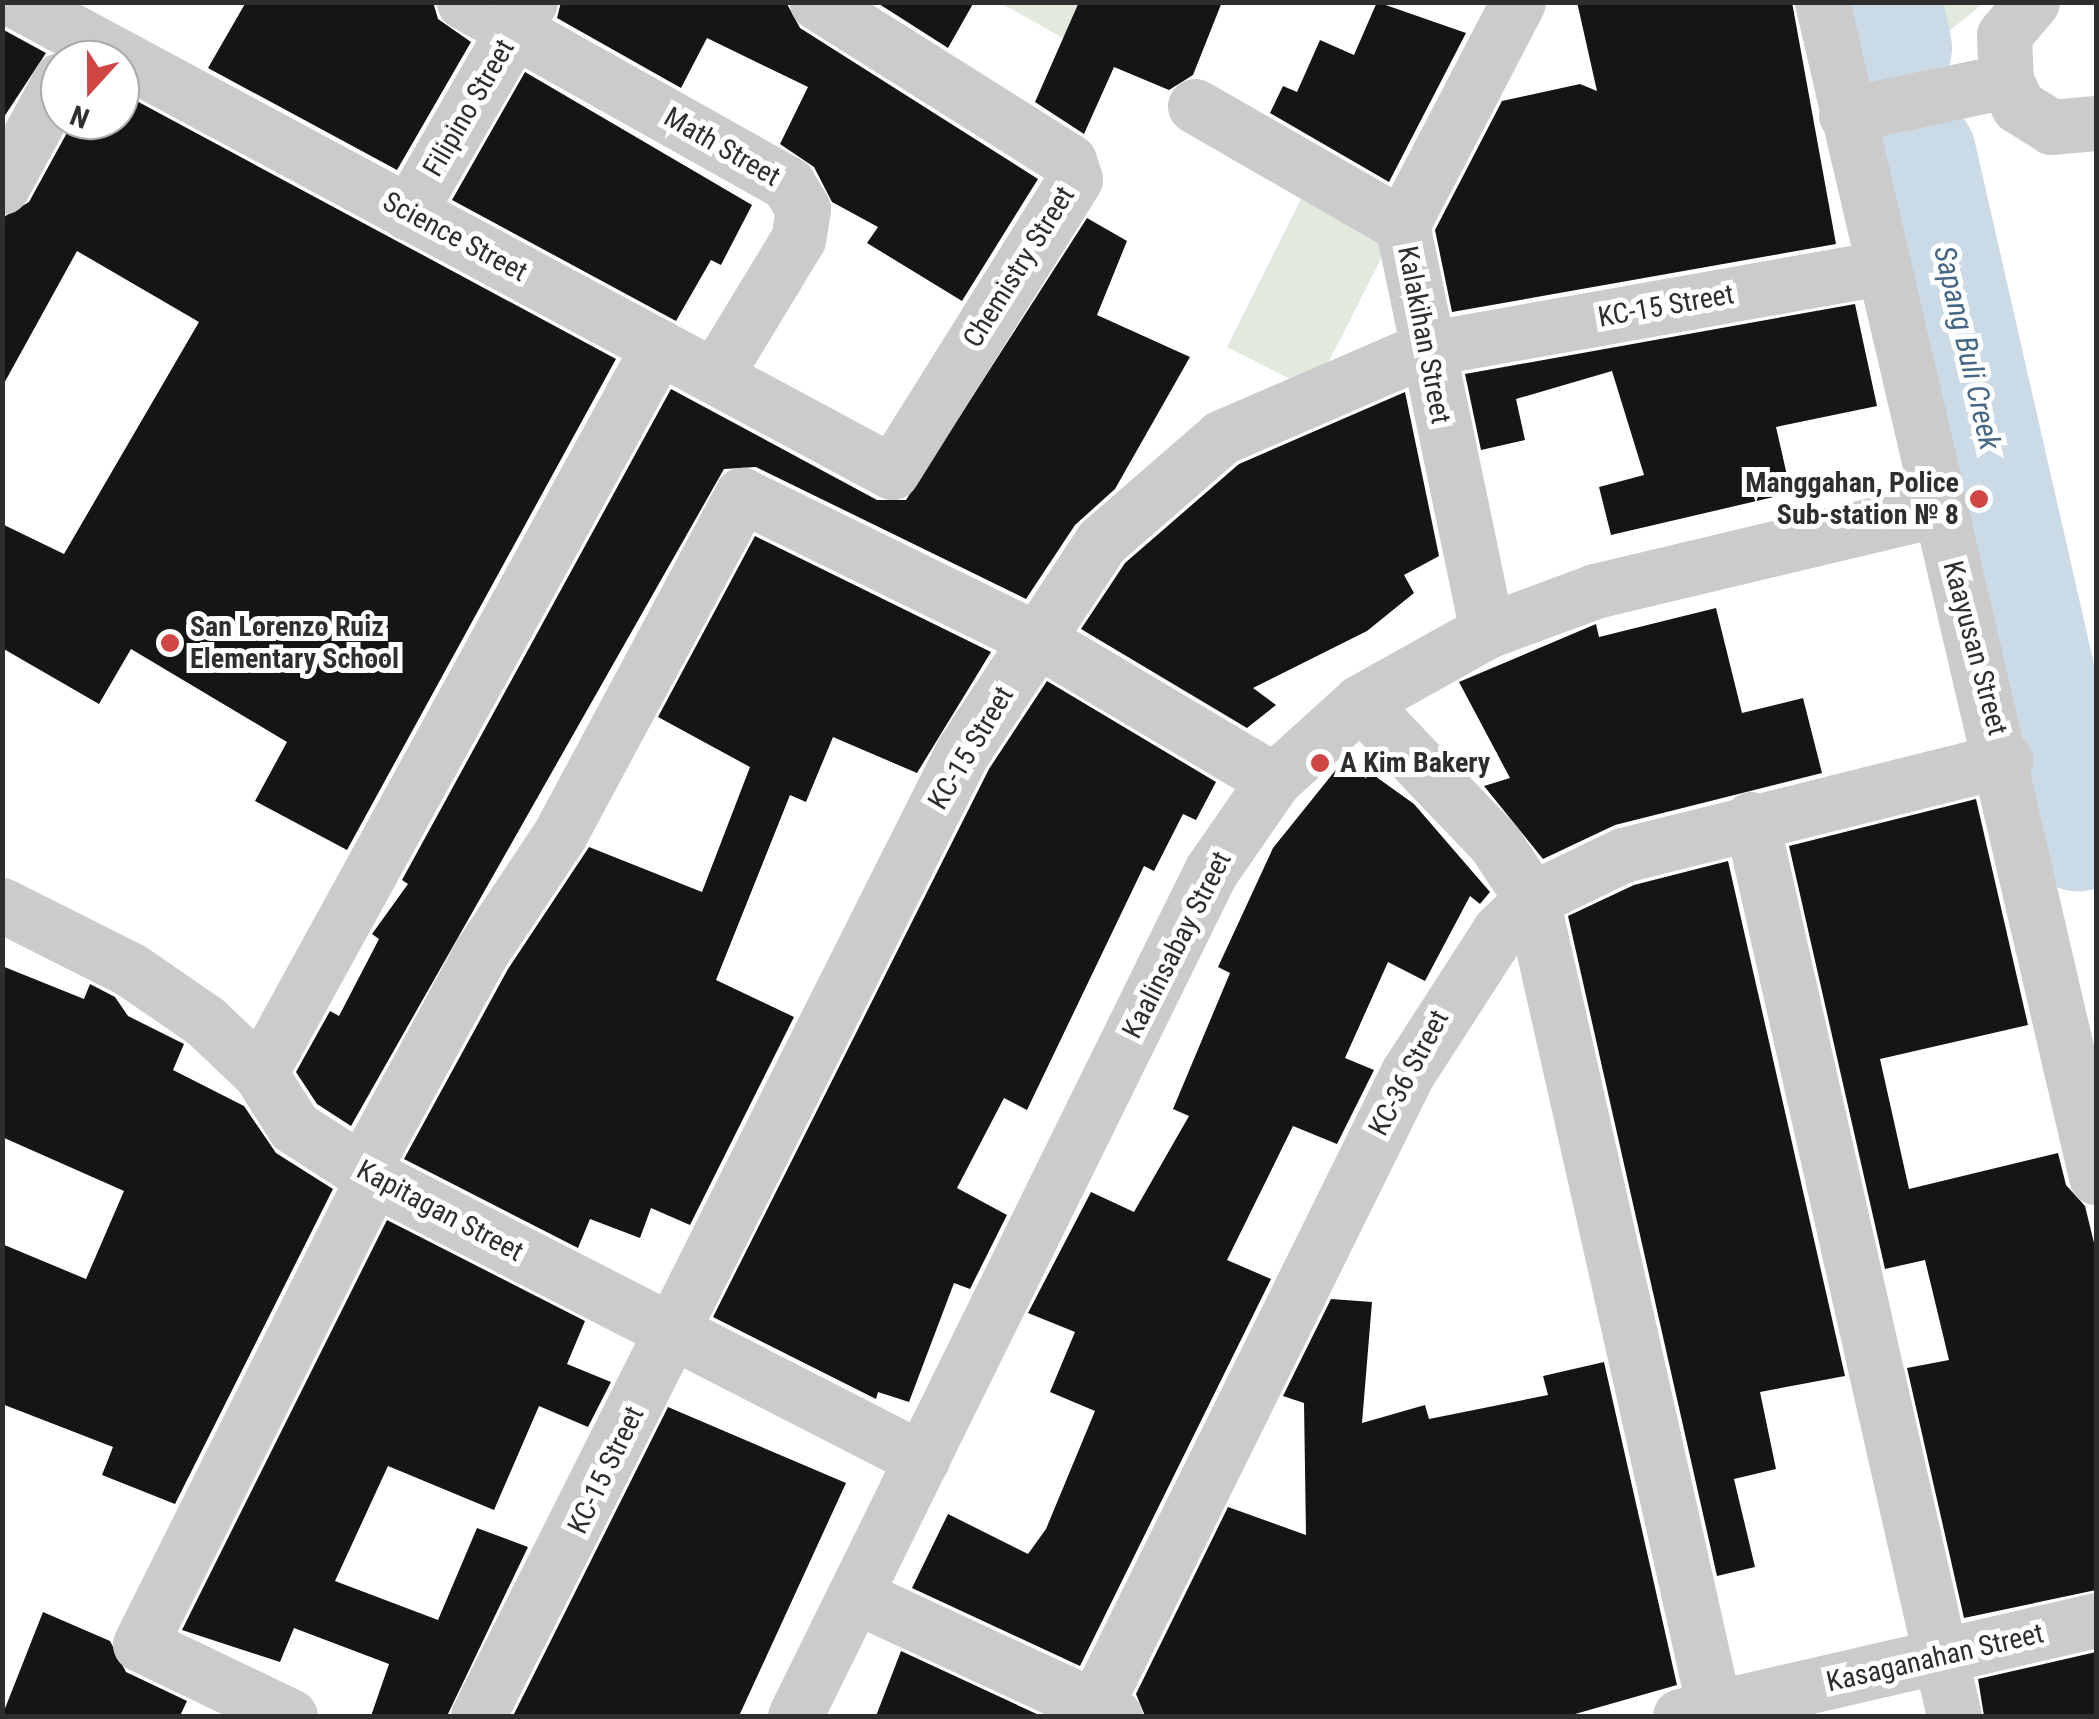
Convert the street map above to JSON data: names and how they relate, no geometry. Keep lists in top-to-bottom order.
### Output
{
  "streets": {
    "street": [
      "Filipino Street",
      "Math Street",
      "Science Street",
      "Chemistry Street",
      "KC-15 Street",
      "Kalakihan Street",
      "Kaayusan Street",
      "Kaalinsabay Street",
      "KC-36 Street",
      "Kapitagan Street",
      "Kasaganahan Street"
    ]
  },
  "crossings": [
    ["Filipino Street", "Math Street"],
    ["Filipino Street", "Science Street"],
    ["Math Street", "Science Street"],
    ["Science Street", "Chemistry Street"],
    ["KC-15 Street", "Kalakihan Street"],
    ["KC-15 Street", "Kaayusan Street"],
    ["KC-15 Street", "Kapitagan Street"],
    ["Kalakihan Street", "Kaalinsabay Street"],
    ["Kaayusan Street", "Kaalinsabay Street"],
    ["Kaayusan Street", "KC-36 Street"],
    ["Kaalinsabay Street", "Kapitagan Street"]
  ],
  "water": ["Sapang Buli Creek"],
  "places": ["Manggahan, Police Sub-station № 8", "San Lorenzo Ruiz Elementary School", "A Kim Bakery"],
  "north": "bottom"
}
